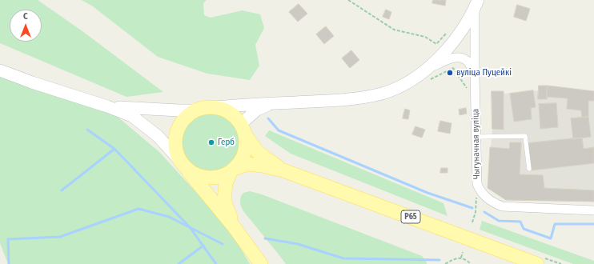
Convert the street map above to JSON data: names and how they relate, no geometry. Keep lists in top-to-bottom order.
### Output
{
  "streets": {
    "main road": ["Р65"],
    "street": ["Чыгуначная вуліца"]
  },
  "places": ["вуліца Пуцейкі", "Герб"],
  "north": "top"
}
